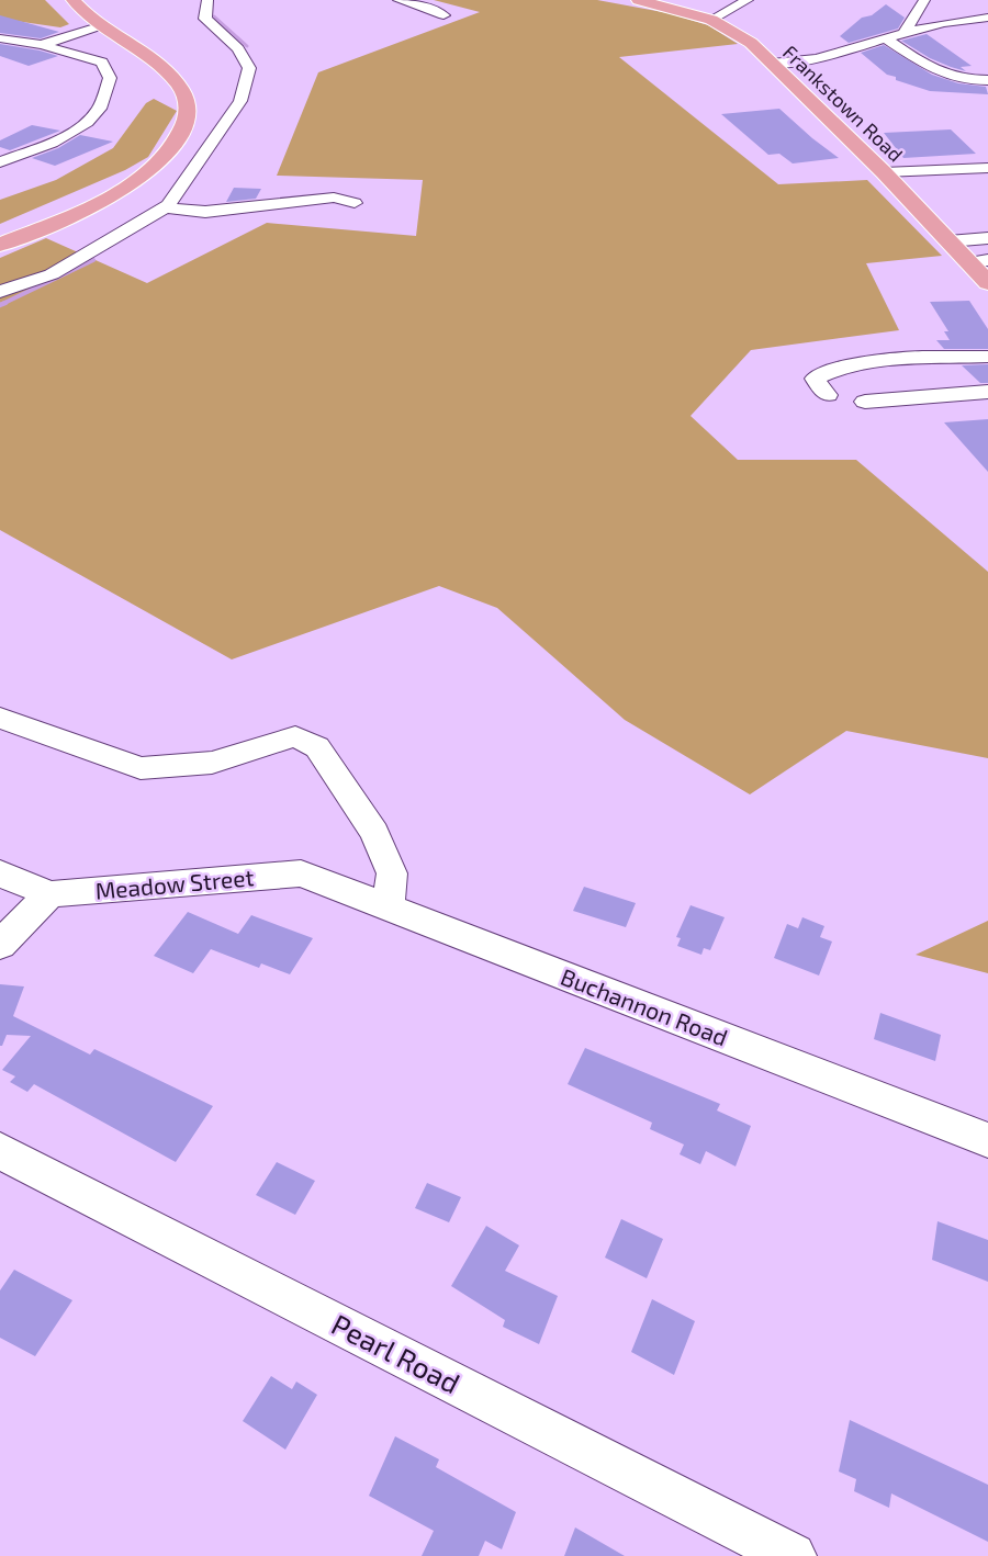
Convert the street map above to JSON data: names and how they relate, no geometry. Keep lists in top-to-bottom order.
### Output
{
  "streets": {
    "main road": ["Frankstown Road"],
    "street": ["Meadow Street", "Buchannon Road", "Pearl Road"]
  },
  "crossings": [
    ["Meadow Street", "Buchannon Road"]
  ]
}
